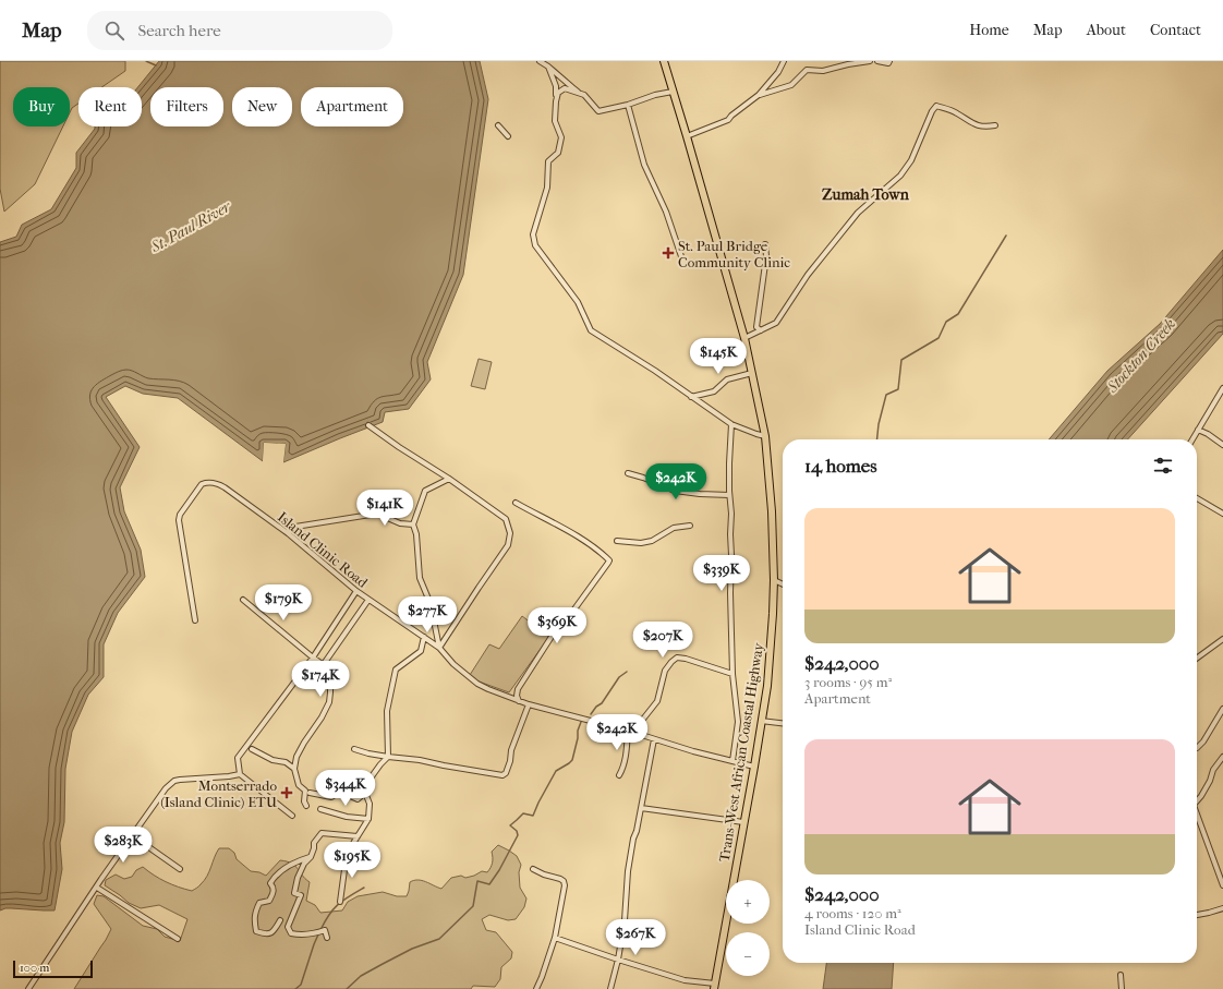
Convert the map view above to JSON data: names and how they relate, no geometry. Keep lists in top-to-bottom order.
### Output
{
  "streets": {
    "highway": ["Trans-West African Coastal Highway"],
    "street": ["Island Clinic Road"]
  },
  "crossings": [
    ["Island Clinic Road", "Trans-West African Coastal Highway"]
  ],
  "districts": ["Zumah Town"],
  "water": ["St. Paul River", "Stockton Creek"],
  "places": {
    "health": ["St. Paul Bridge Community Clinic", "Montserrado (Island Clinic) ETU"]
  },
  "scale_bar": "100 m",
  "page": {
    "header": "Map",
    "search": "Search here",
    "nav": [
      "Home",
      "Map",
      "About",
      "Contact"
    ],
    "chip": [
      "Buy",
      "Rent",
      "Filters",
      "New",
      "Apartment"
    ],
    "price": [
      "$145K",
      "$242K",
      "$141K",
      "$339K",
      "$179K",
      "$277K",
      "$369K",
      "$207K",
      "$174K",
      "$242K",
      "$344K",
      "$283K",
      "$195K",
      "$267K"
    ],
    "heading": "14 homes",
    "list": [
      {
        "name": "$242,000",
        "note": "3 rooms · 95 m² · Apartment"
      },
      {
        "name": "$242,000",
        "note": "4 rooms · 120 m² · Island Clinic Road"
      }
    ],
    "map_buttons": ["+", "−"],
    "scale": "100 m"
  }
}
